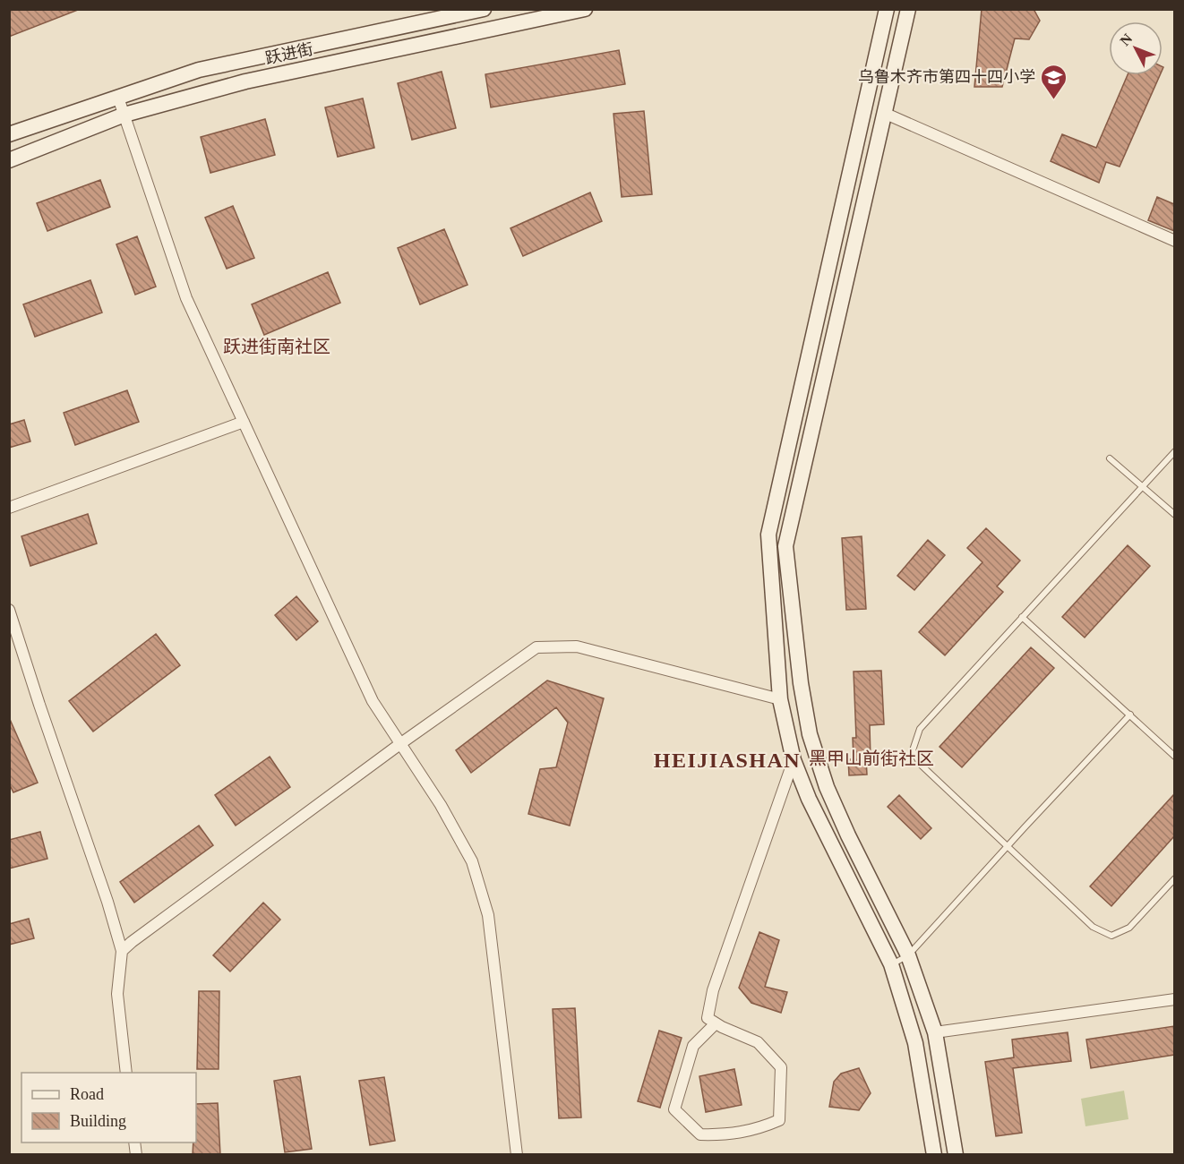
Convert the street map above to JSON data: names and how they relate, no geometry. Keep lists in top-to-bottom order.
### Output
{
  "streets": {
    "street": ["跃进街"]
  },
  "districts": ["跃进街南社区", "黑甲山前街社区", "HEIJIASHAN"],
  "places": {
    "school or university": ["乌鲁木齐市第四十四小学"]
  },
  "legend": ["Road", "Building"],
  "north": "top left"
}
